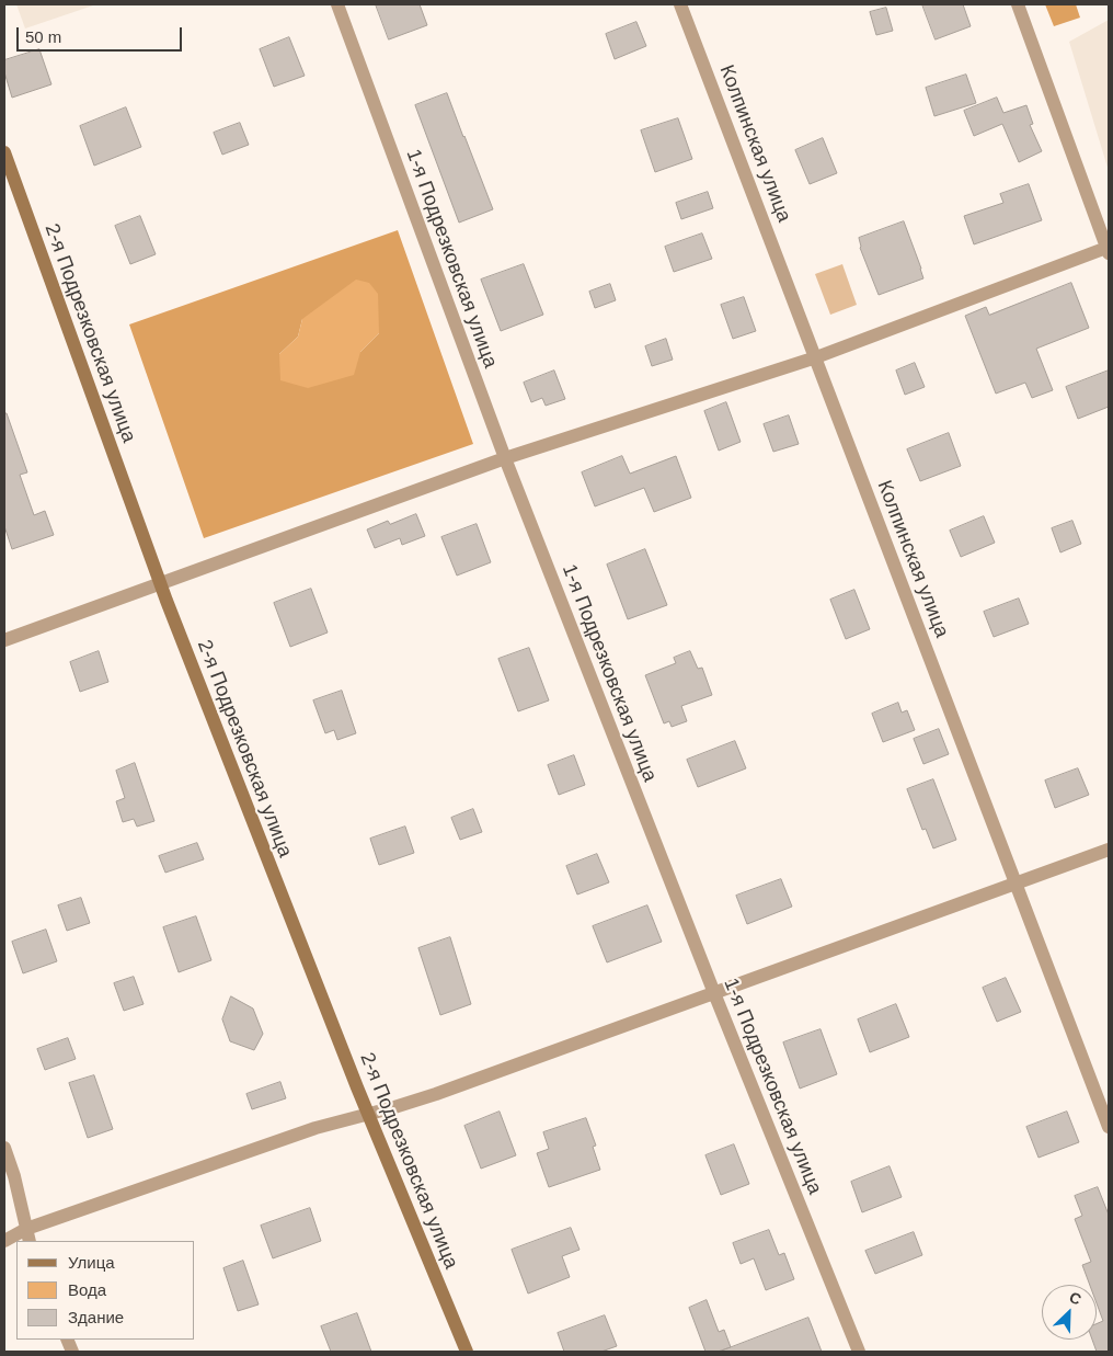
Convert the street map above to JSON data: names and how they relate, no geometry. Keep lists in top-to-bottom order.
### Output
{
  "streets": {
    "street": ["Колпинская улица", "1-я Подрезковская улица", "2-я Подрезковская улица"]
  },
  "legend": ["Улица", "Вода", "Здание"],
  "scale_bar": "50 m",
  "north": "top right"
}
